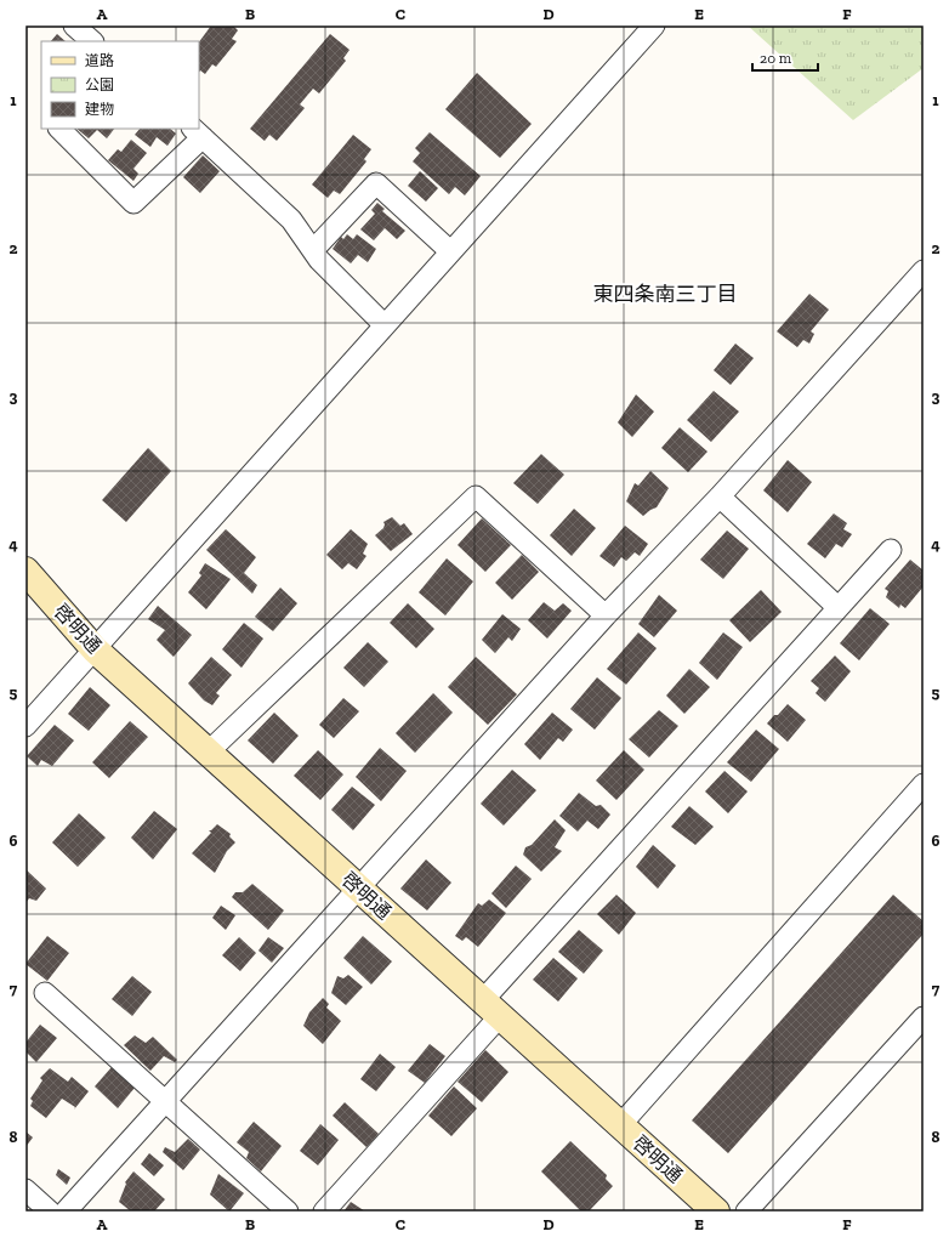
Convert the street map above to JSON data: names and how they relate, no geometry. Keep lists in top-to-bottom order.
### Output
{
  "streets": {
    "street": ["啓明通"]
  },
  "districts": ["東四条南三丁目"],
  "legend": ["道路", "公園", "建物"],
  "scale_bar": "20 m",
  "grid": {
    "columns": [
      "A",
      "B",
      "C",
      "D",
      "E",
      "F"
    ],
    "rows": [
      "1",
      "2",
      "3",
      "4",
      "5",
      "6",
      "7",
      "8"
    ]
  }
}
